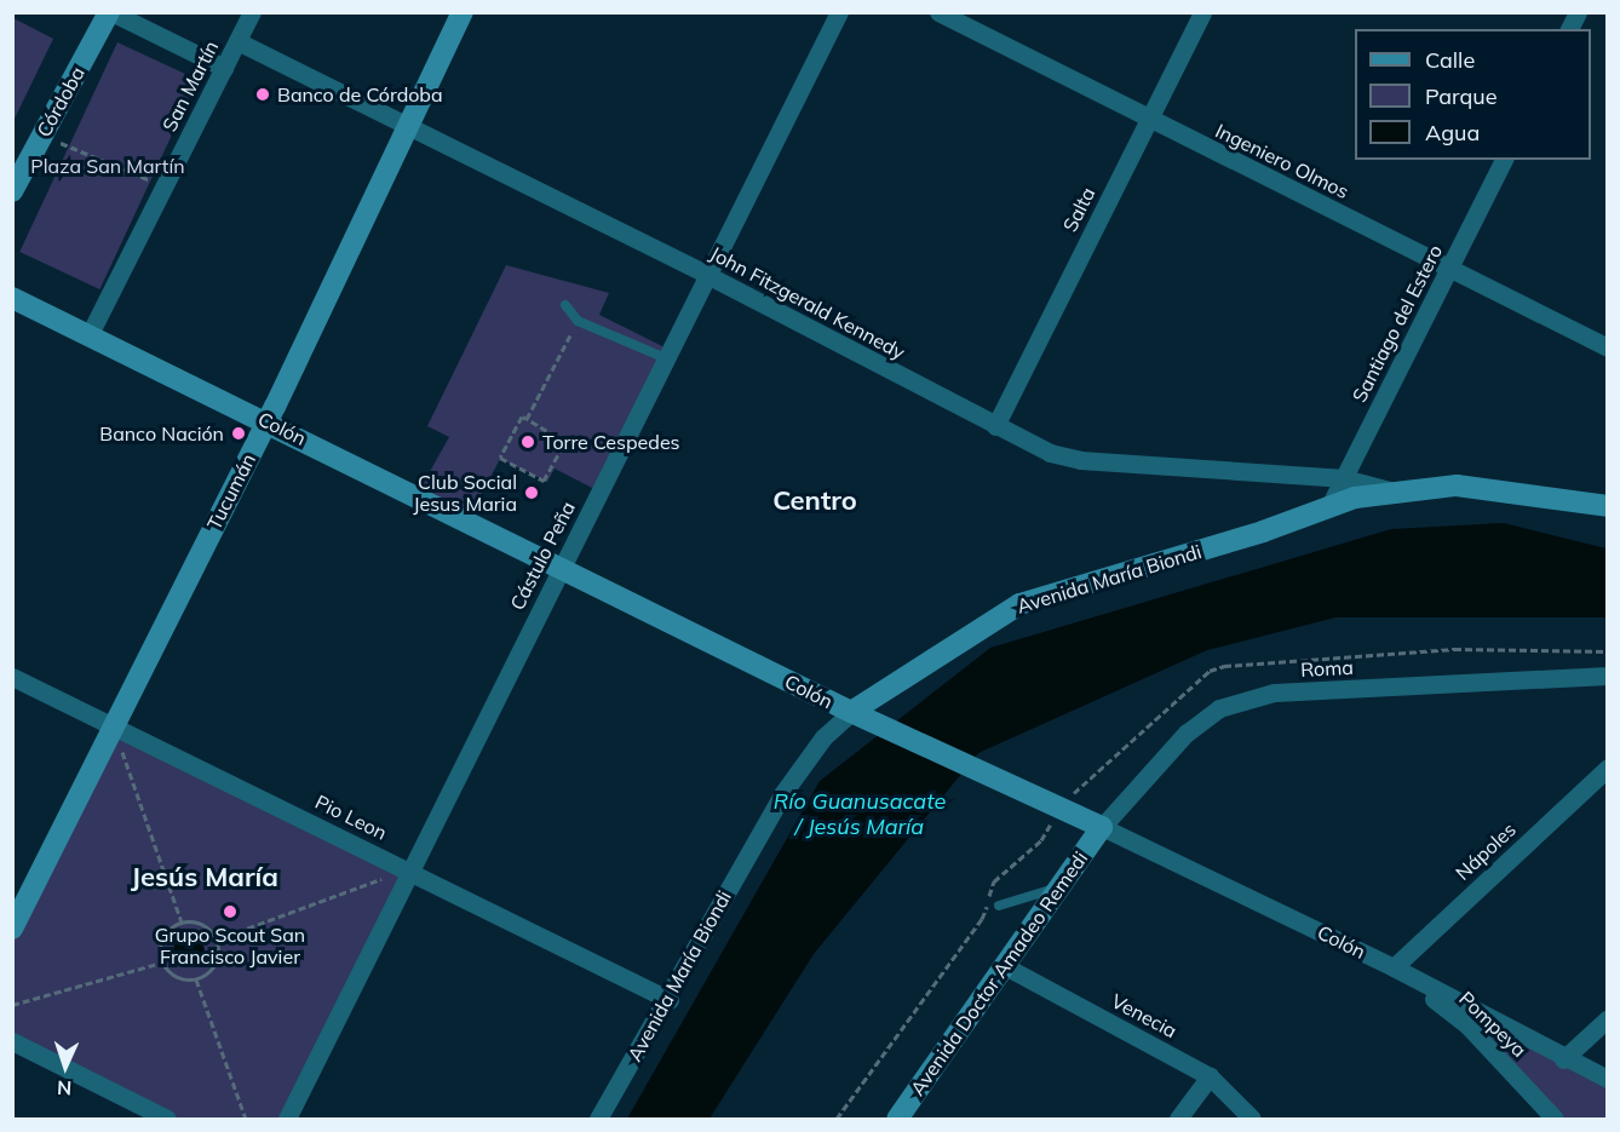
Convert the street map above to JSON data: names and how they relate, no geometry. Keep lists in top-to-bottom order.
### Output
{
  "streets": {
    "street": [
      "San Martín",
      "Córdoba",
      "Ingeniero Olmos",
      "Salta",
      "John Fitzgerald Kennedy",
      "Santiago del Estero",
      "Colón",
      "Tucumán",
      "Cástulo Peña",
      "Avenida María Biondi",
      "Roma",
      "Pio Leon",
      "Nápoles",
      "Avenida Doctor Amadeo Remedi",
      "Venecia",
      "Pompeya"
    ]
  },
  "crossings": [
    ["San Martín", "John Fitzgerald Kennedy"],
    ["San Martín", "Colón"],
    ["Ingeniero Olmos", "Salta"],
    ["Ingeniero Olmos", "Santiago del Estero"],
    ["Salta", "John Fitzgerald Kennedy"],
    ["John Fitzgerald Kennedy", "Santiago del Estero"],
    ["John Fitzgerald Kennedy", "Tucumán"],
    ["John Fitzgerald Kennedy", "Cástulo Peña"],
    ["John Fitzgerald Kennedy", "Avenida María Biondi"],
    ["Santiago del Estero", "Avenida María Biondi"],
    ["Colón", "Tucumán"],
    ["Colón", "Cástulo Peña"],
    ["Colón", "Avenida María Biondi"],
    ["Colón", "Roma"],
    ["Colón", "Nápoles"],
    ["Colón", "Avenida Doctor Amadeo Remedi"],
    ["Colón", "Pompeya"],
    ["Tucumán", "Pio Leon"],
    ["Cástulo Peña", "Pio Leon"],
    ["Avenida María Biondi", "Pio Leon"],
    ["Roma", "Avenida Doctor Amadeo Remedi"],
    ["Nápoles", "Pompeya"],
    ["Avenida Doctor Amadeo Remedi", "Venecia"]
  ],
  "districts": ["Centro", "Jesús María"],
  "water": ["Río Guanusacate / Jesús María"],
  "parks": ["Plaza San Martín"],
  "places": [
    "Banco de Córdoba",
    "Banco Nación",
    "Torre Cespedes",
    "Club Social Jesus Maria",
    "Grupo Scout San Francisco Javier"
  ],
  "legend": ["Calle", "Parque", "Agua"],
  "north": "bottom"
}
